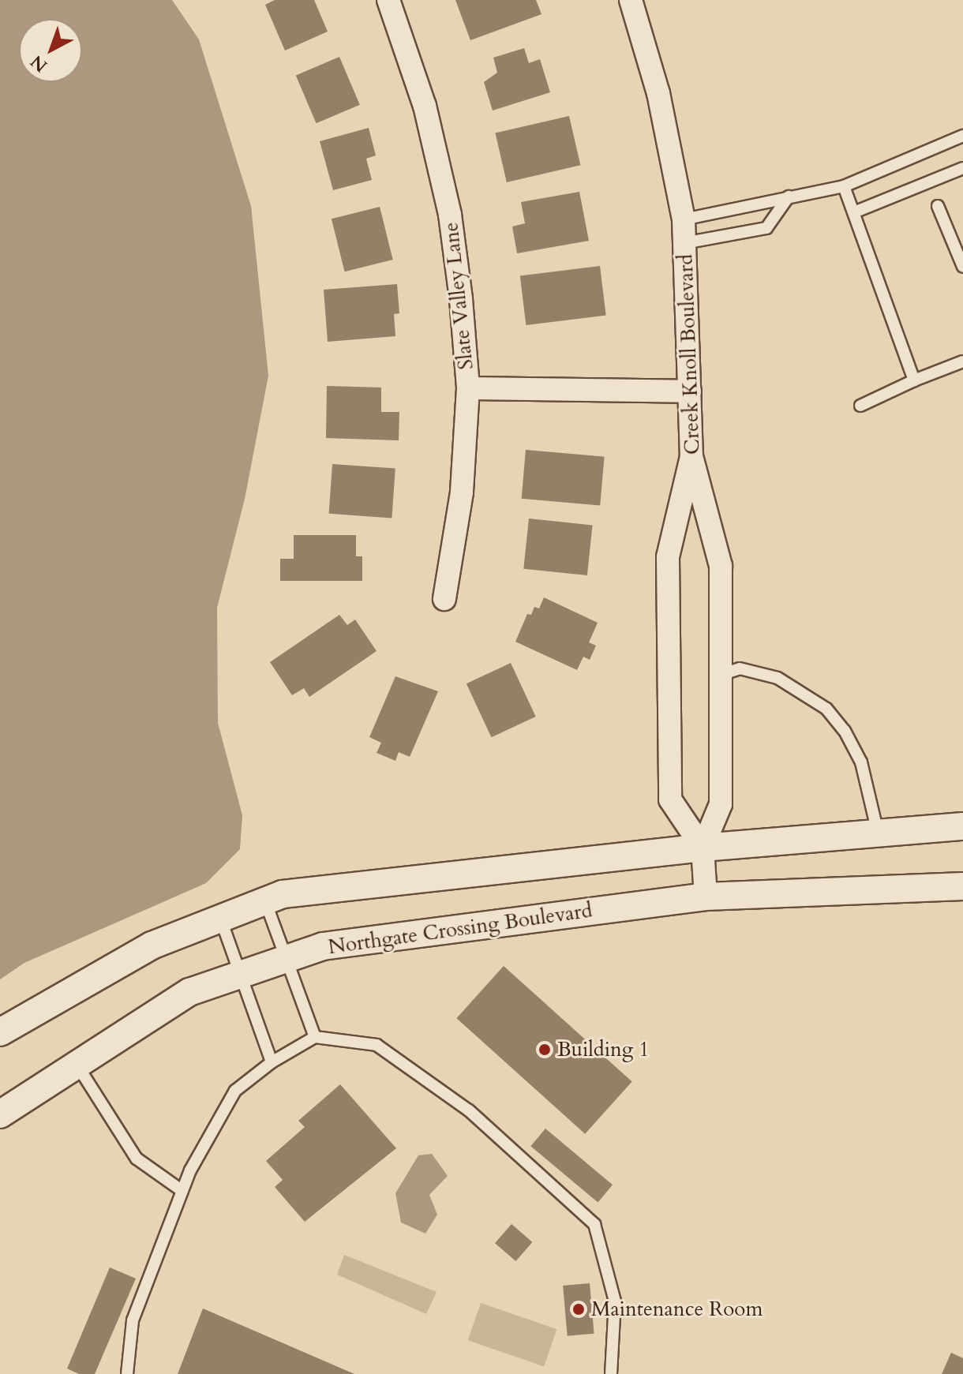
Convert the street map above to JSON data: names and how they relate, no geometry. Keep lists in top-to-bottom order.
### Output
{
  "streets": {
    "street": ["Slate Valley Lane", "Creek Knoll Boulevard", "Northgate Crossing Boulevard"]
  },
  "crossings": [
    ["Creek Knoll Boulevard", "Northgate Crossing Boulevard"]
  ],
  "places": ["Building 1", "Maintenance Room"],
  "north": "bottom left"
}
